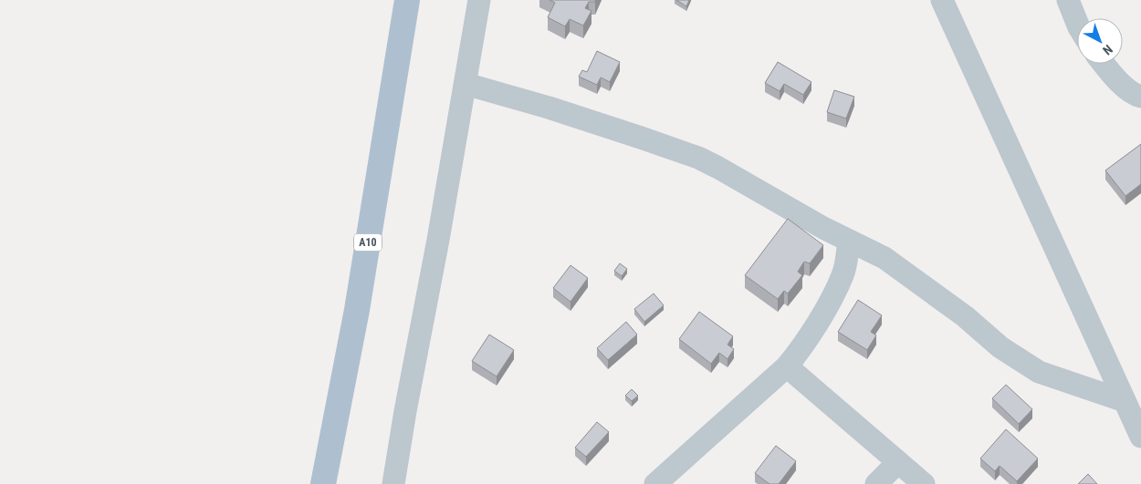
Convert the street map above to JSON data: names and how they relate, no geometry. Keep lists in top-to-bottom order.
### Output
{
  "streets": {
    "main road": ["A10"]
  },
  "north": "bottom right"
}
